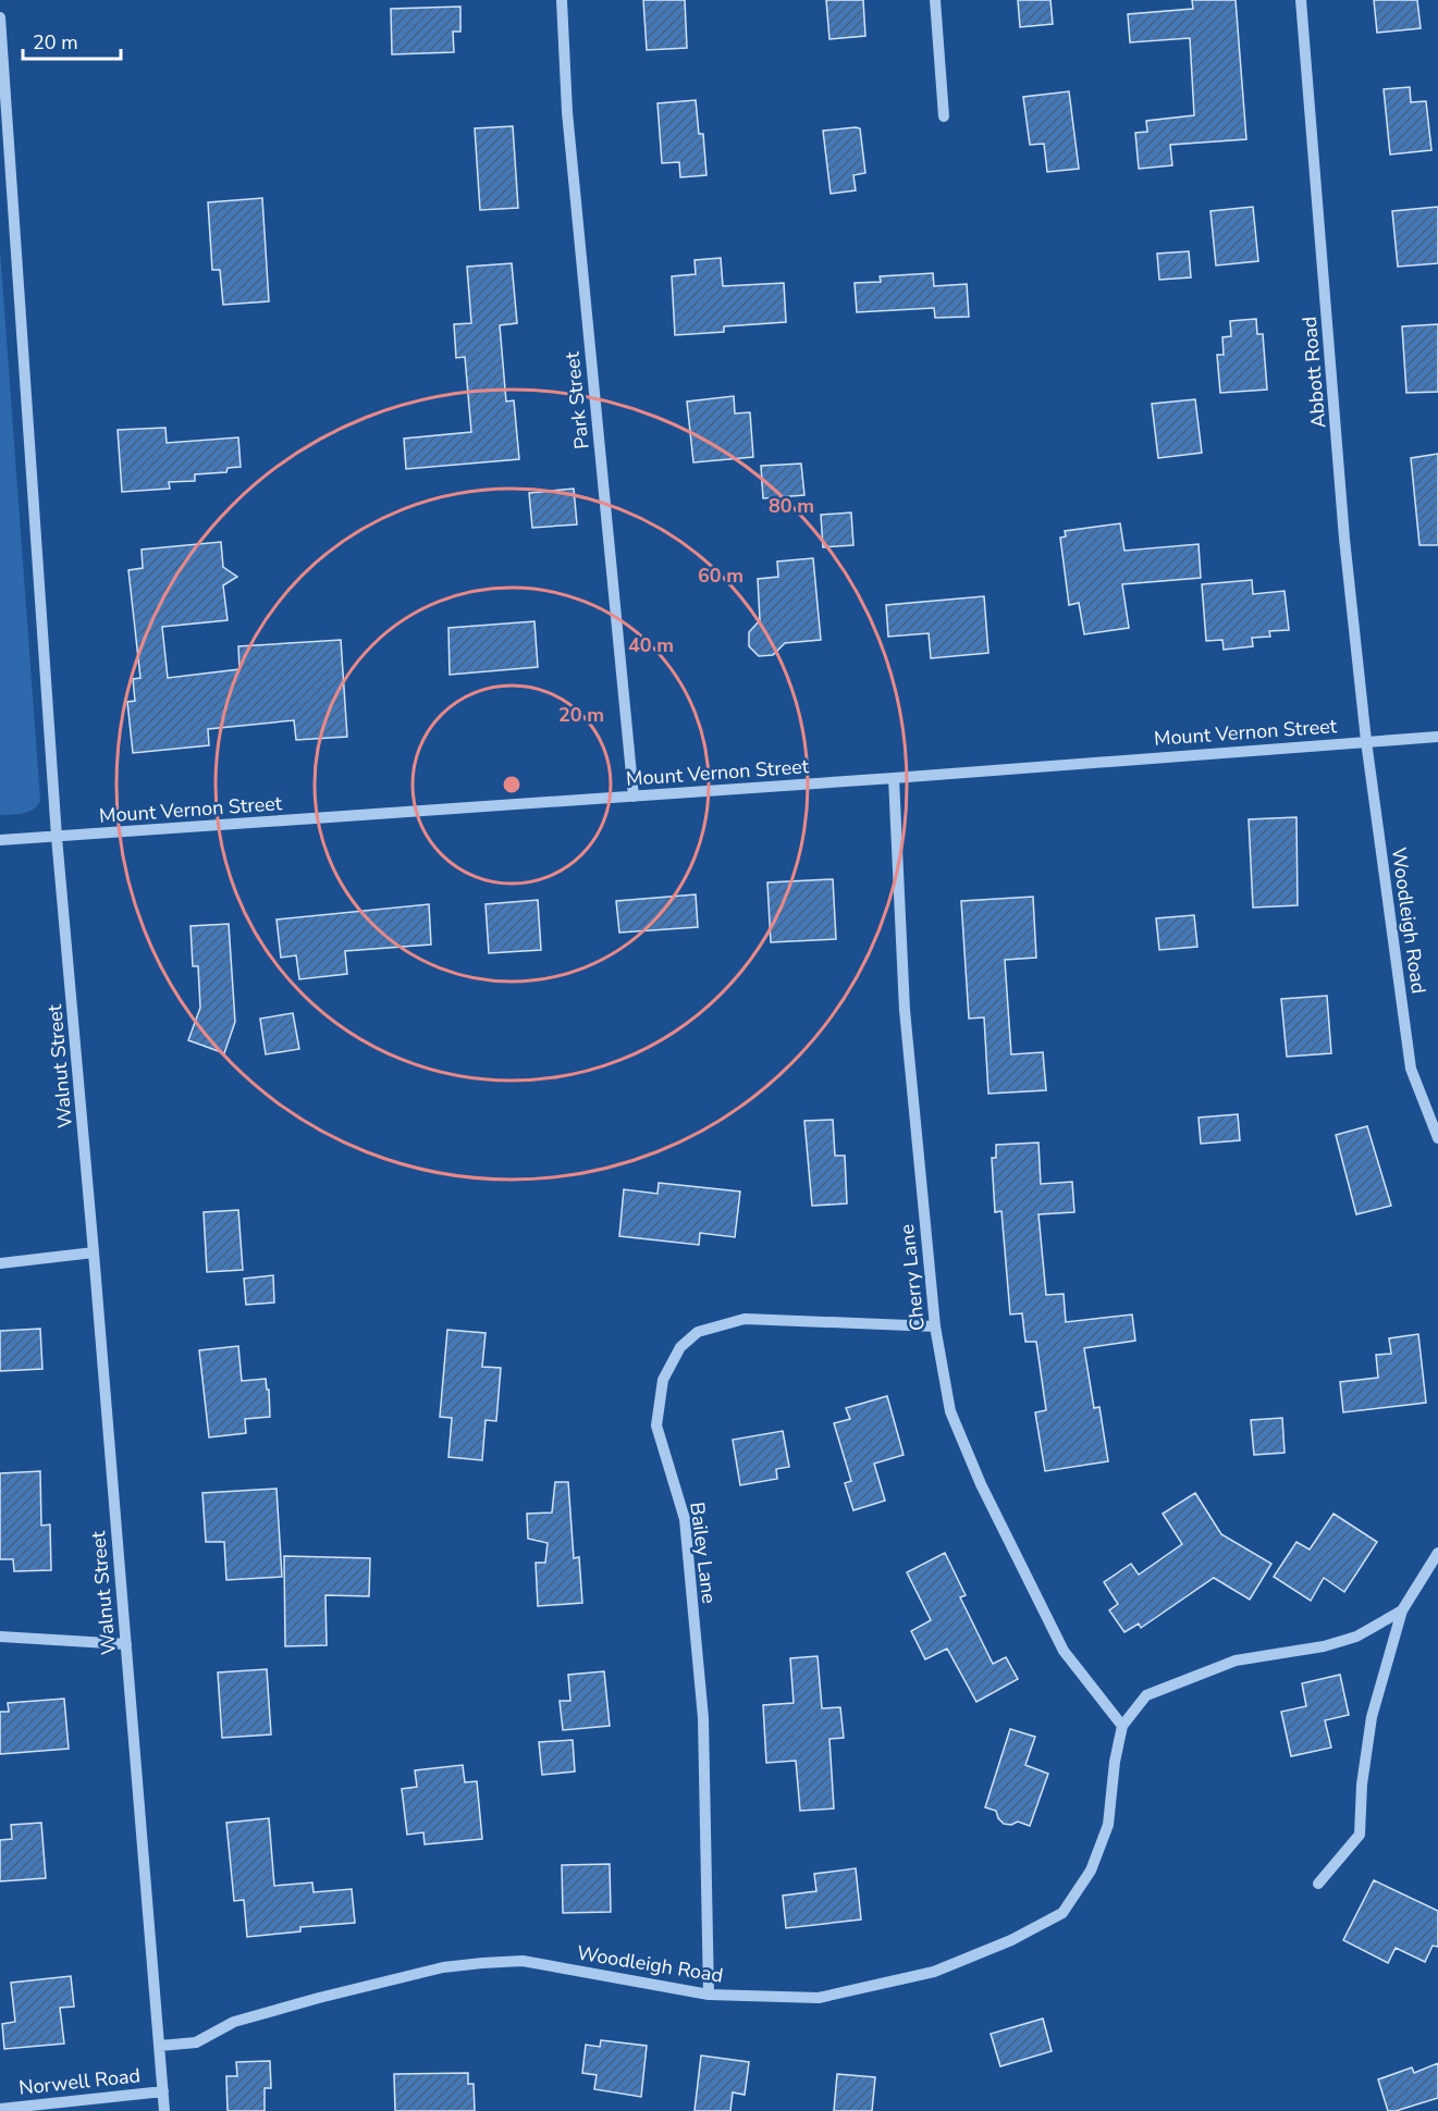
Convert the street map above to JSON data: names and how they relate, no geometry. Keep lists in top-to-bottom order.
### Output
{
  "streets": {
    "street": [
      "Abbott Road",
      "Park Street",
      "Mount Vernon Street",
      "Woodleigh Road",
      "Walnut Street",
      "Cherry Lane",
      "Bailey Lane",
      "Norwell Road"
    ]
  },
  "crossings": [
    ["Abbott Road", "Mount Vernon Street"],
    ["Abbott Road", "Woodleigh Road"],
    ["Park Street", "Mount Vernon Street"],
    ["Mount Vernon Street", "Woodleigh Road"],
    ["Mount Vernon Street", "Walnut Street"],
    ["Mount Vernon Street", "Cherry Lane"],
    ["Woodleigh Road", "Walnut Street"],
    ["Woodleigh Road", "Cherry Lane"],
    ["Woodleigh Road", "Bailey Lane"],
    ["Walnut Street", "Norwell Road"],
    ["Cherry Lane", "Bailey Lane"]
  ],
  "scale_bar": "20 m",
  "rings": [
    "80 m",
    "60 m",
    "40 m",
    "20 m"
  ]
}
